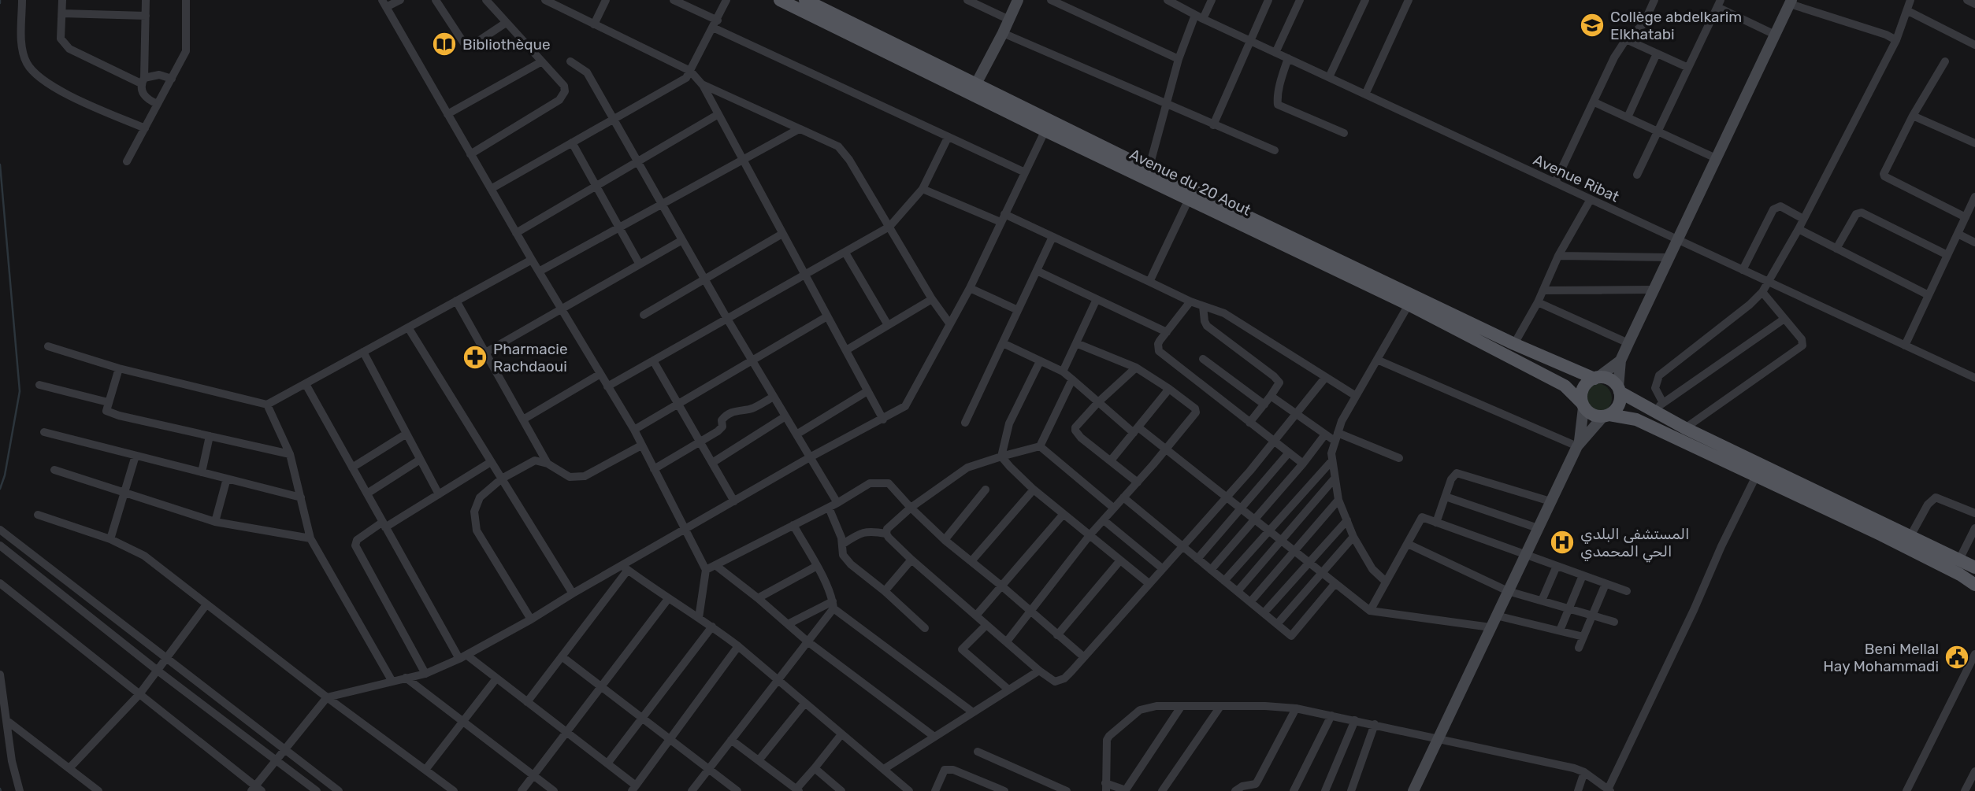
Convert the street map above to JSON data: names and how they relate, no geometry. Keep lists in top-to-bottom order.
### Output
{
  "streets": {
    "main road": ["Avenue du 20 Aout"],
    "street": ["Avenue Ribat"]
  },
  "places": {
    "school or university": ["Collège abdelkarim Elkhatabi"],
    "library": ["Bibliothèque"],
    "pharmacy": ["Pharmacie Rachdaoui"],
    "hospital": ["المستشفى البلدي الحي المحمدي"],
    "public building": ["Beni Mellal Hay Mohammadi"]
  }
}
